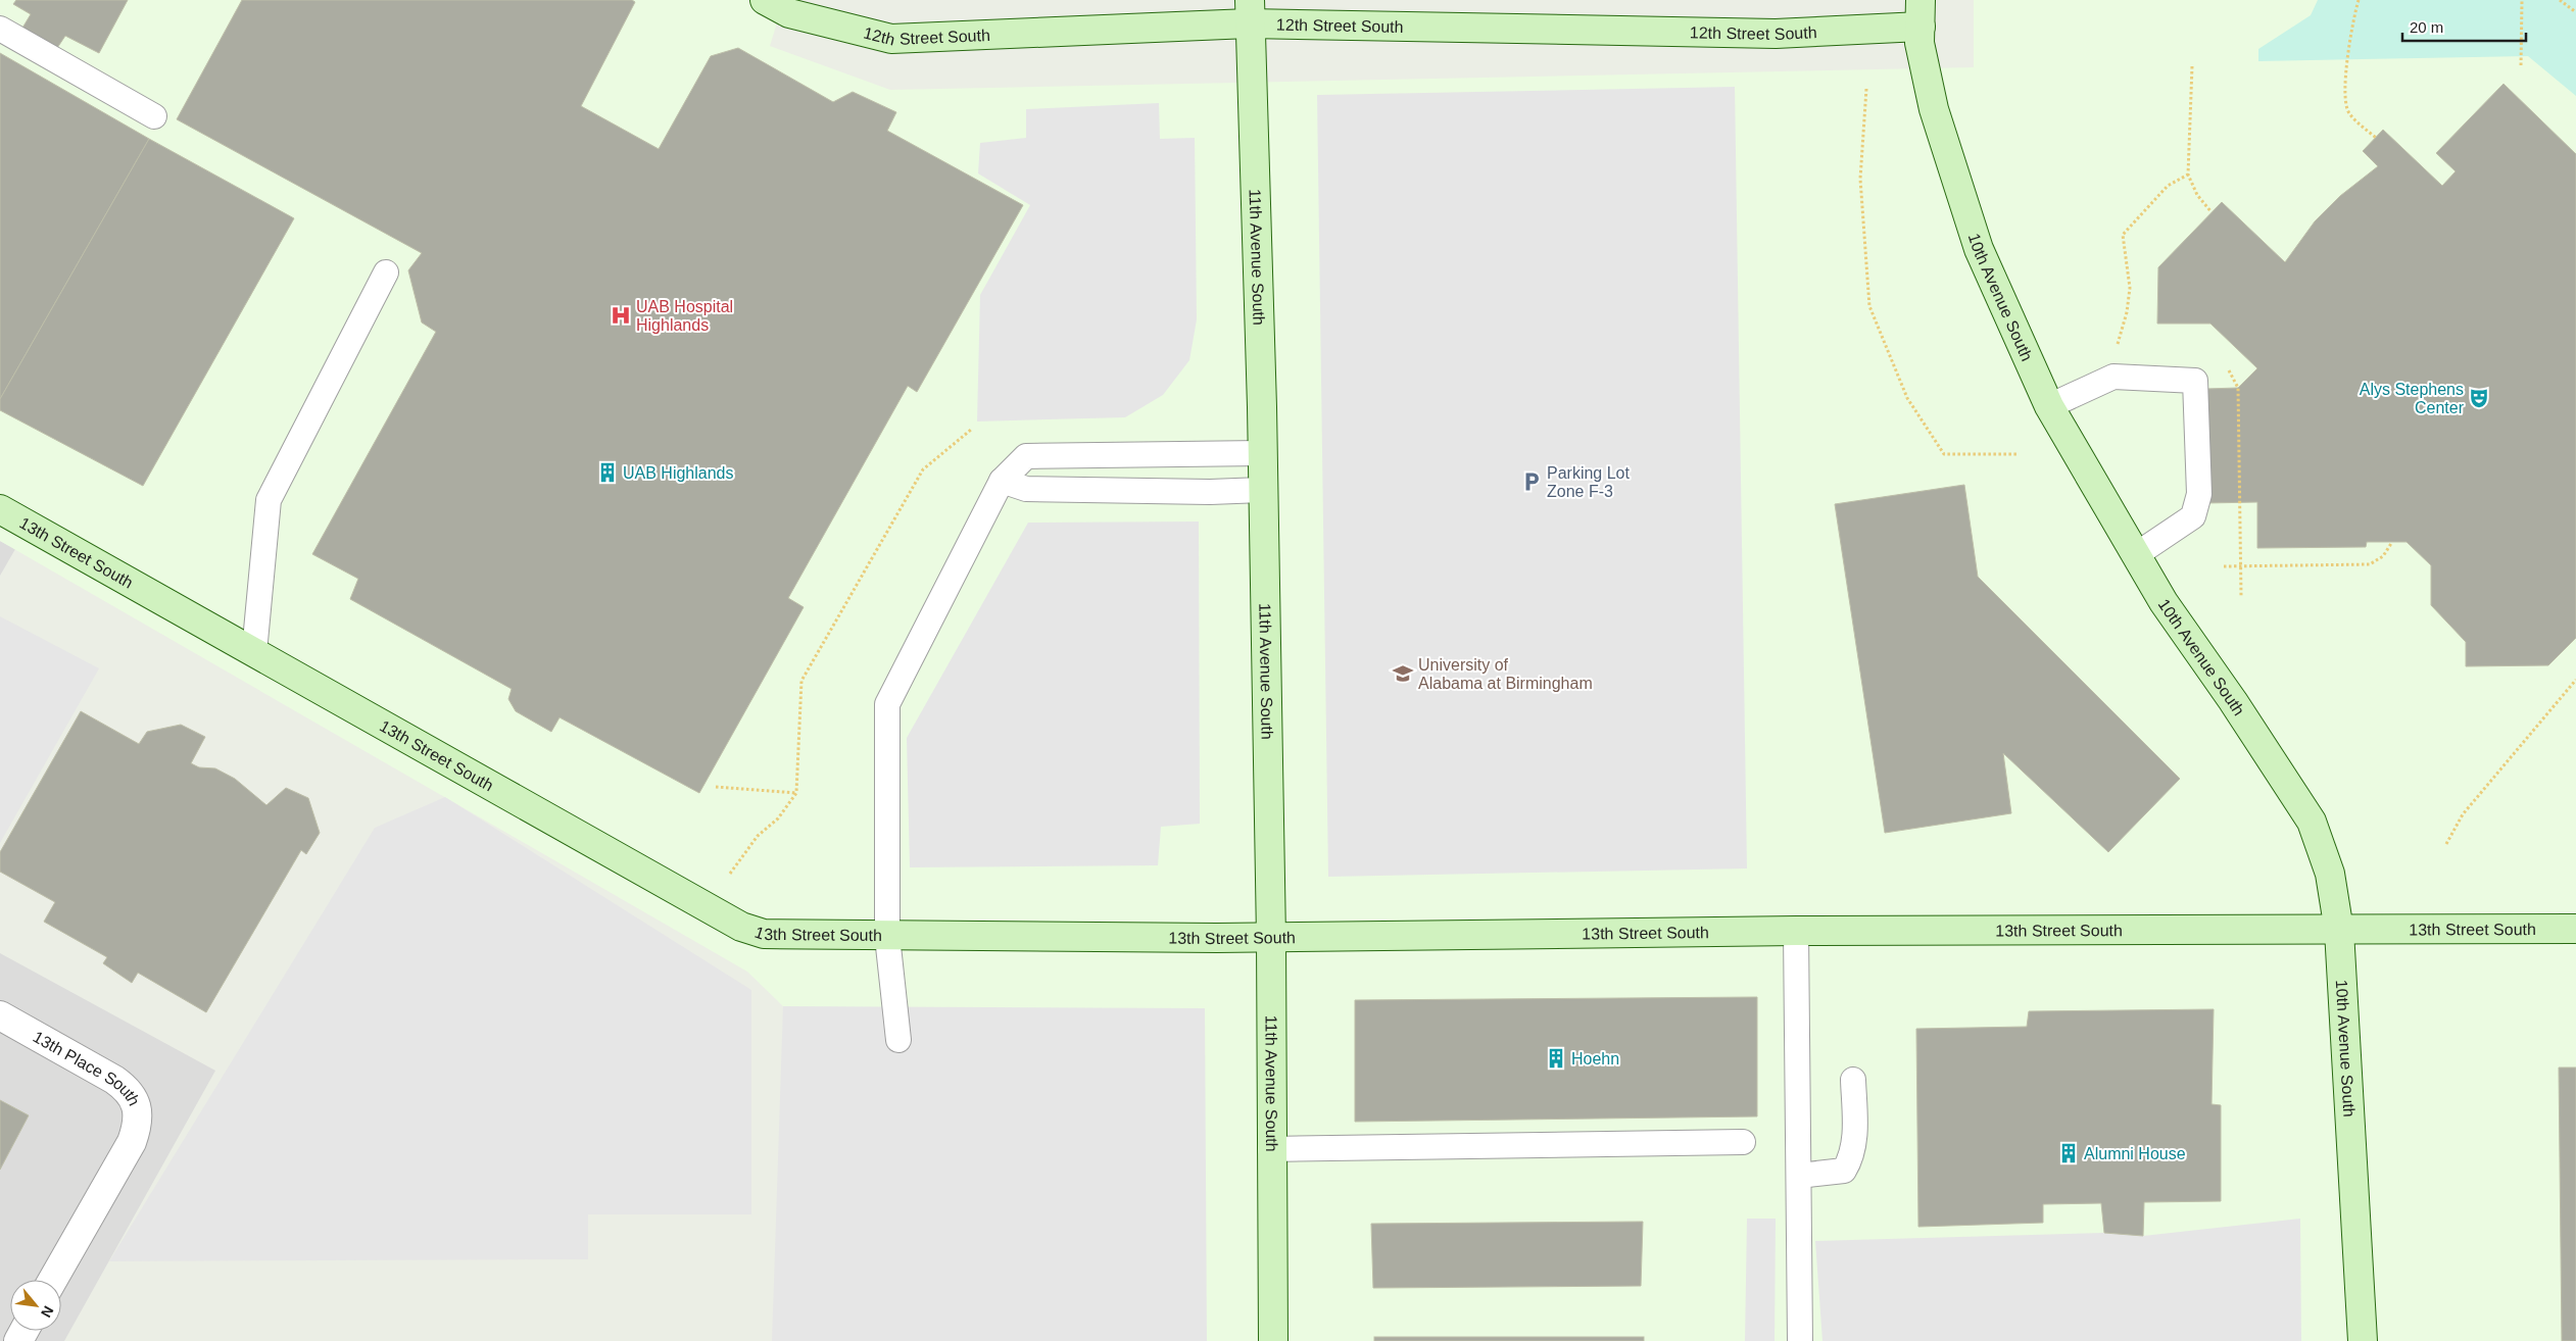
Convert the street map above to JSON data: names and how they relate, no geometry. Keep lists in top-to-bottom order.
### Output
{
  "streets": {
    "street": [
      "12th Street South",
      "11th Avenue South",
      "10th Avenue South",
      "13th Street South",
      "13th Place South"
    ]
  },
  "crossings": [
    ["12th Street South", "11th Avenue South"],
    ["12th Street South", "10th Avenue South"],
    ["11th Avenue South", "13th Street South"],
    ["10th Avenue South", "13th Street South"]
  ],
  "places": {
    "hospital": ["UAB Hospital Highlands"],
    "theatre": ["Alys Stephens Center"],
    "building": ["UAB Highlands", "Hoehn", "Alumni House"],
    "parking": ["Parking Lot Zone F-3"],
    "school or university": ["University of Alabama at Birmingham"]
  },
  "scale_bar": "20 m",
  "north": "bottom right"
}
